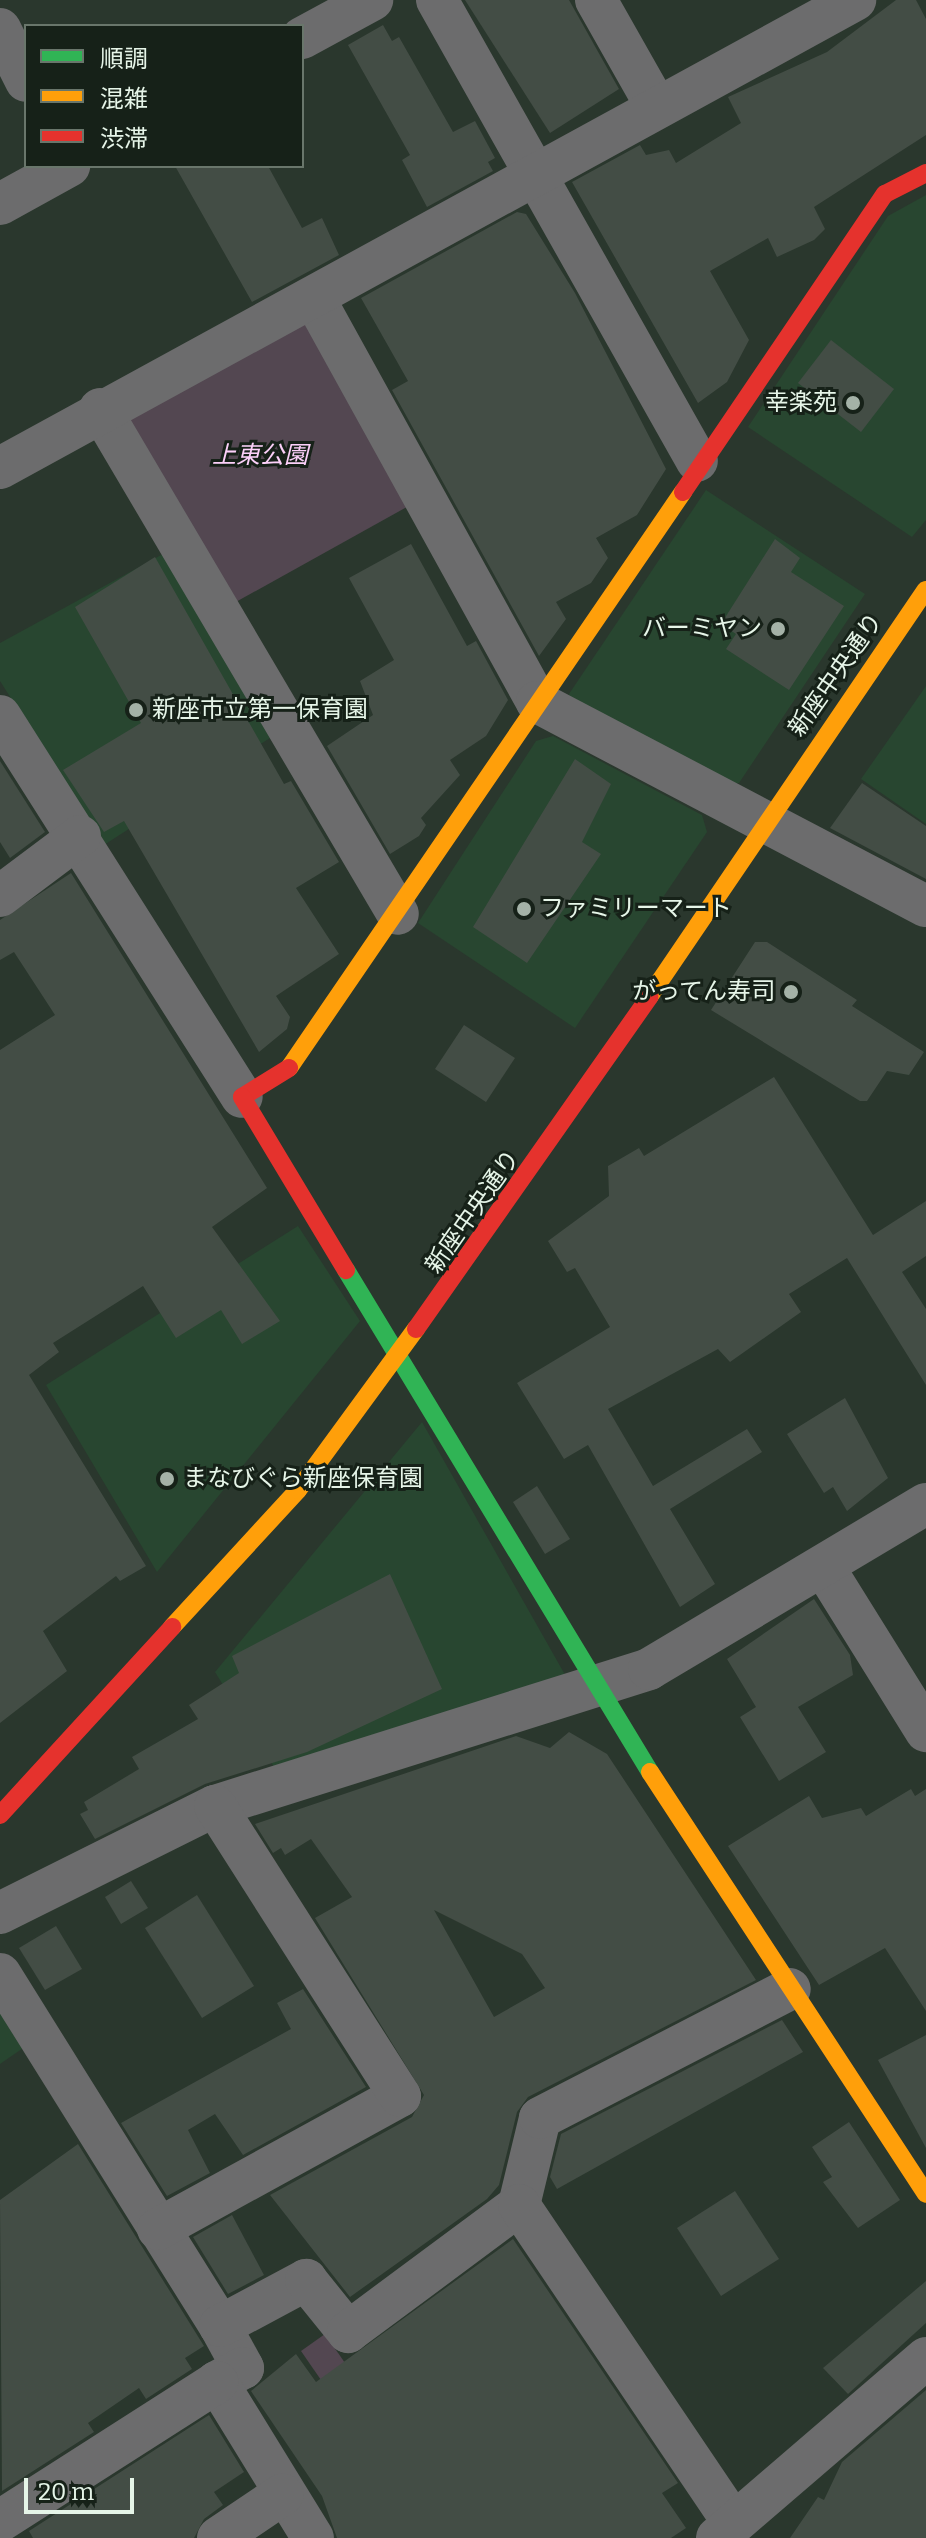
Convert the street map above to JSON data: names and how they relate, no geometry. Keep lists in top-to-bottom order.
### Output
{
  "streets": {
    "street": ["新座中央通り"]
  },
  "parks": ["上東公園"],
  "places": [
    "幸楽苑",
    "バーミヤン",
    "新座市立第一保育園",
    "ファミリーマート",
    "がってん寿司",
    "まなびぐら新座保育園"
  ],
  "legend": ["順調", "混雑", "渋滞"],
  "scale_bar": "20 m"
}
